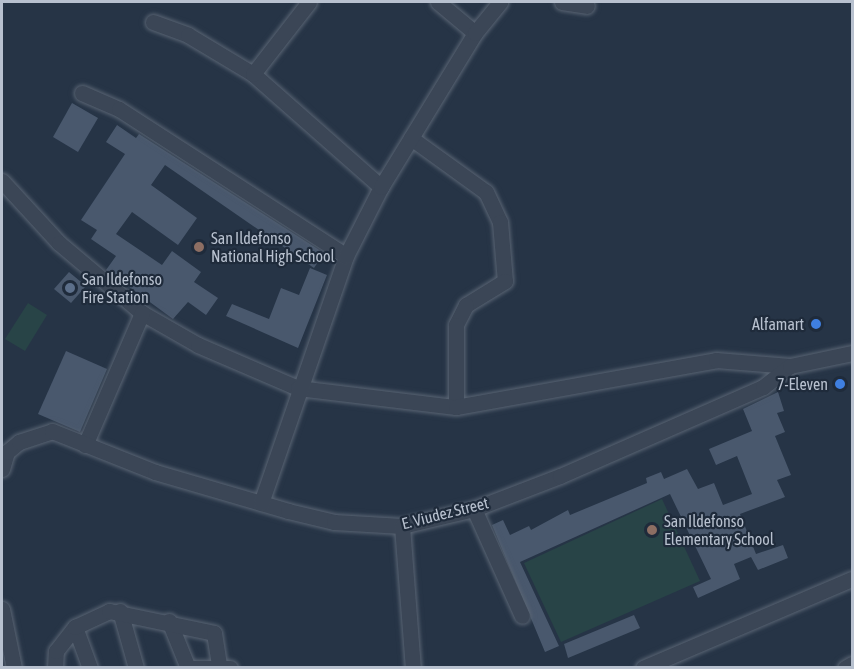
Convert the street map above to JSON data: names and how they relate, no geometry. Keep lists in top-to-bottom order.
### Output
{
  "streets": {
    "street": ["E. Viudez Street"]
  },
  "places": [
    "San Ildefonso National High School",
    "San Ildefonso Fire Station",
    "Alfamart",
    "7-Eleven",
    "San Ildefonso Elementary School"
  ]
}
